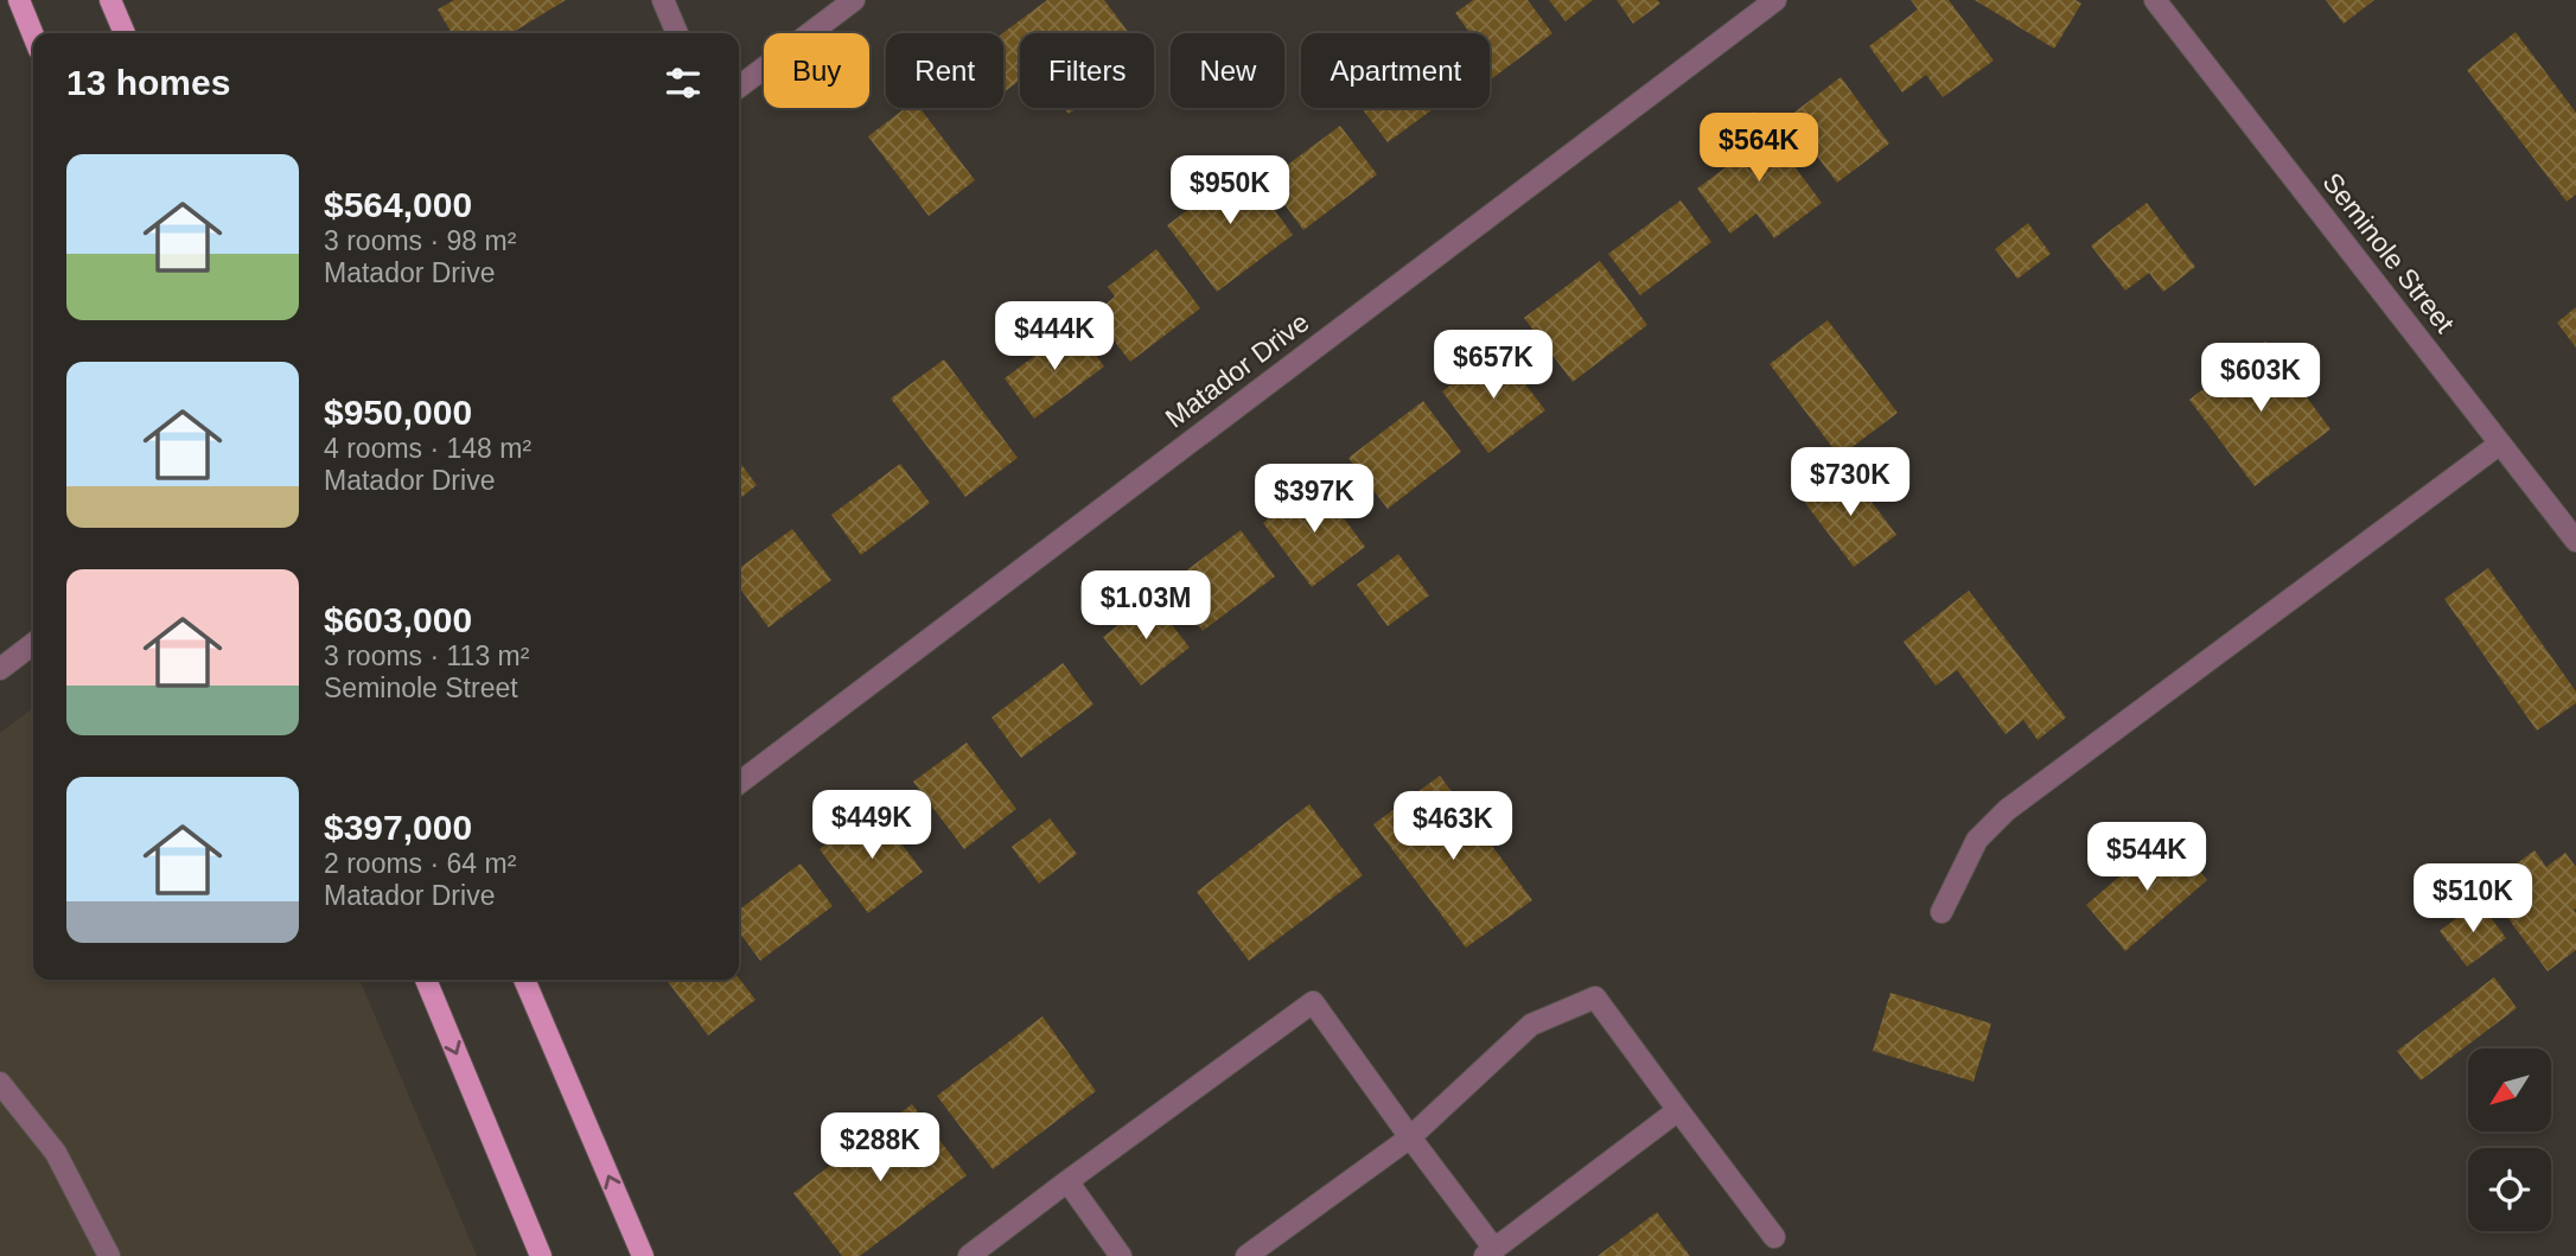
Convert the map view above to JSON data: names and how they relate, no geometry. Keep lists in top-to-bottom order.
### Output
{
  "streets": {
    "street": ["Seminole Street", "Matador Drive"]
  },
  "north": "bottom left",
  "page": {
    "chip": [
      "Buy",
      "Rent",
      "Filters",
      "New",
      "Apartment"
    ],
    "heading": "13 homes",
    "price": [
      "$564K",
      "$950K",
      "$444K",
      "$657K",
      "$603K",
      "$730K",
      "$397K",
      "$1.03M",
      "$449K",
      "$463K",
      "$544K",
      "$510K",
      "$288K"
    ],
    "list": [
      {
        "name": "$564,000",
        "note": "3 rooms · 98 m² · Matador Drive"
      },
      {
        "name": "$950,000",
        "note": "4 rooms · 148 m² · Matador Drive"
      },
      {
        "name": "$603,000",
        "note": "3 rooms · 113 m² · Seminole Street"
      },
      {
        "name": "$397,000",
        "note": "2 rooms · 64 m² · Matador Drive"
      }
    ]
  }
}
